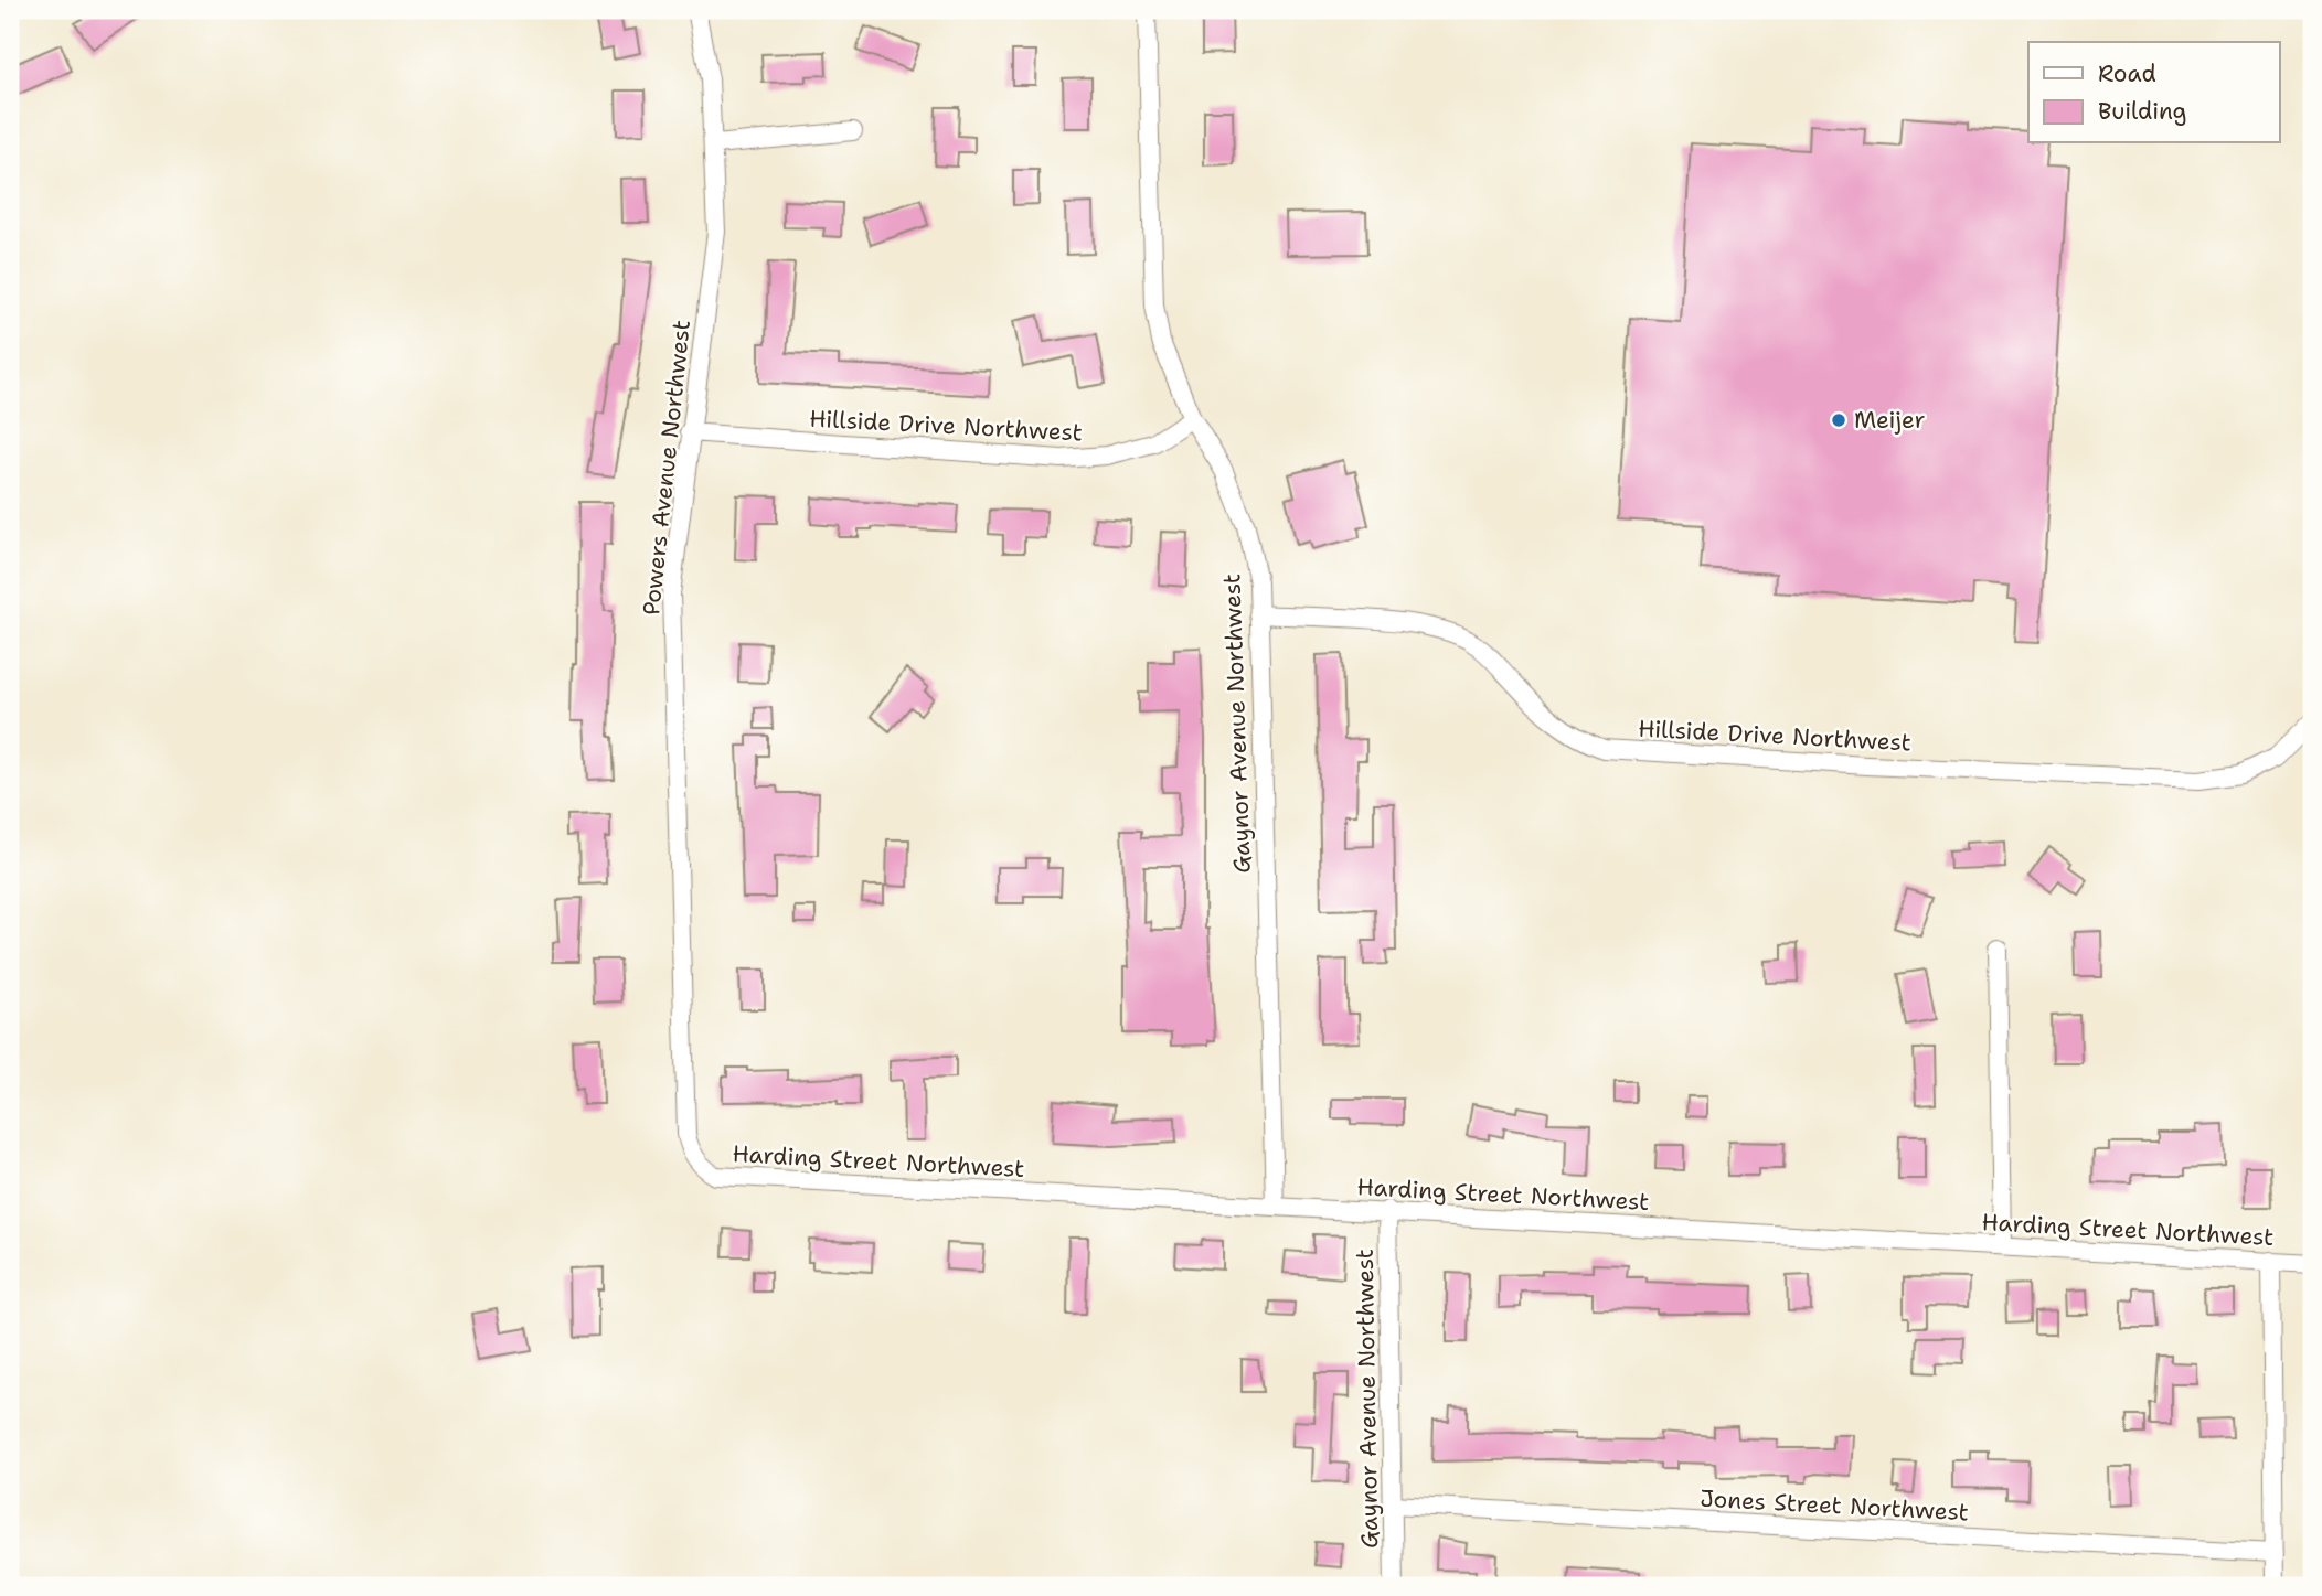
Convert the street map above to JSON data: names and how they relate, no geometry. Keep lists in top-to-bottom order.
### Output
{
  "streets": {
    "street": [
      "Hillside Drive Northwest",
      "Powers Avenue Northwest",
      "Gaynor Avenue Northwest",
      "Harding Street Northwest",
      "Jones Street Northwest"
    ]
  },
  "crossings": [
    ["Hillside Drive Northwest", "Powers Avenue Northwest"],
    ["Hillside Drive Northwest", "Gaynor Avenue Northwest"],
    ["Powers Avenue Northwest", "Harding Street Northwest"],
    ["Gaynor Avenue Northwest", "Harding Street Northwest"],
    ["Gaynor Avenue Northwest", "Jones Street Northwest"]
  ],
  "places": ["Meijer"],
  "legend": ["Road", "Building"]
}
